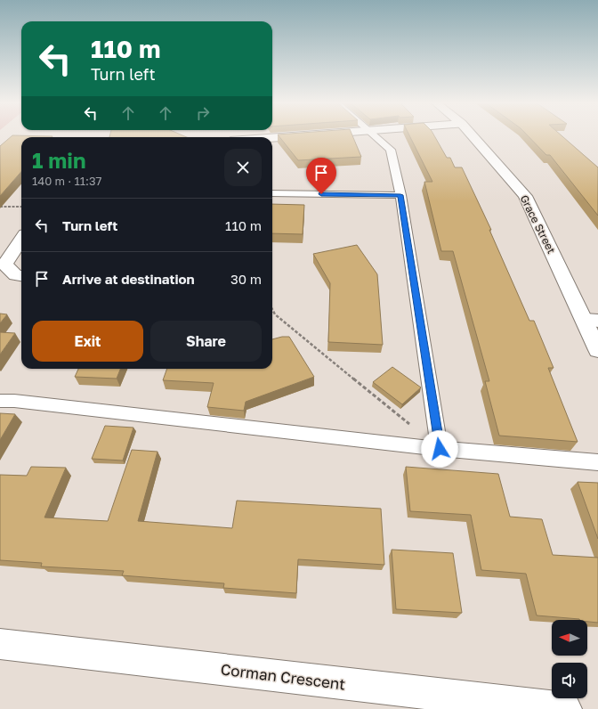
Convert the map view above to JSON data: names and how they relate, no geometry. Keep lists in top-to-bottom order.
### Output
{
  "streets": {
    "street": ["Grace Street", "Corman Crescent"]
  },
  "north": "left",
  "page": {
    "turn": ["110 m", "Turn left"],
    "heading": ["1 min", "140 m · 11:37"],
    "list": [
      {
        "name": "Turn left",
        "value": "110 m"
      },
      {
        "name": "Arrive at destination",
        "value": "30 m"
      }
    ],
    "buttons": ["Exit", "Share"]
  }
}
